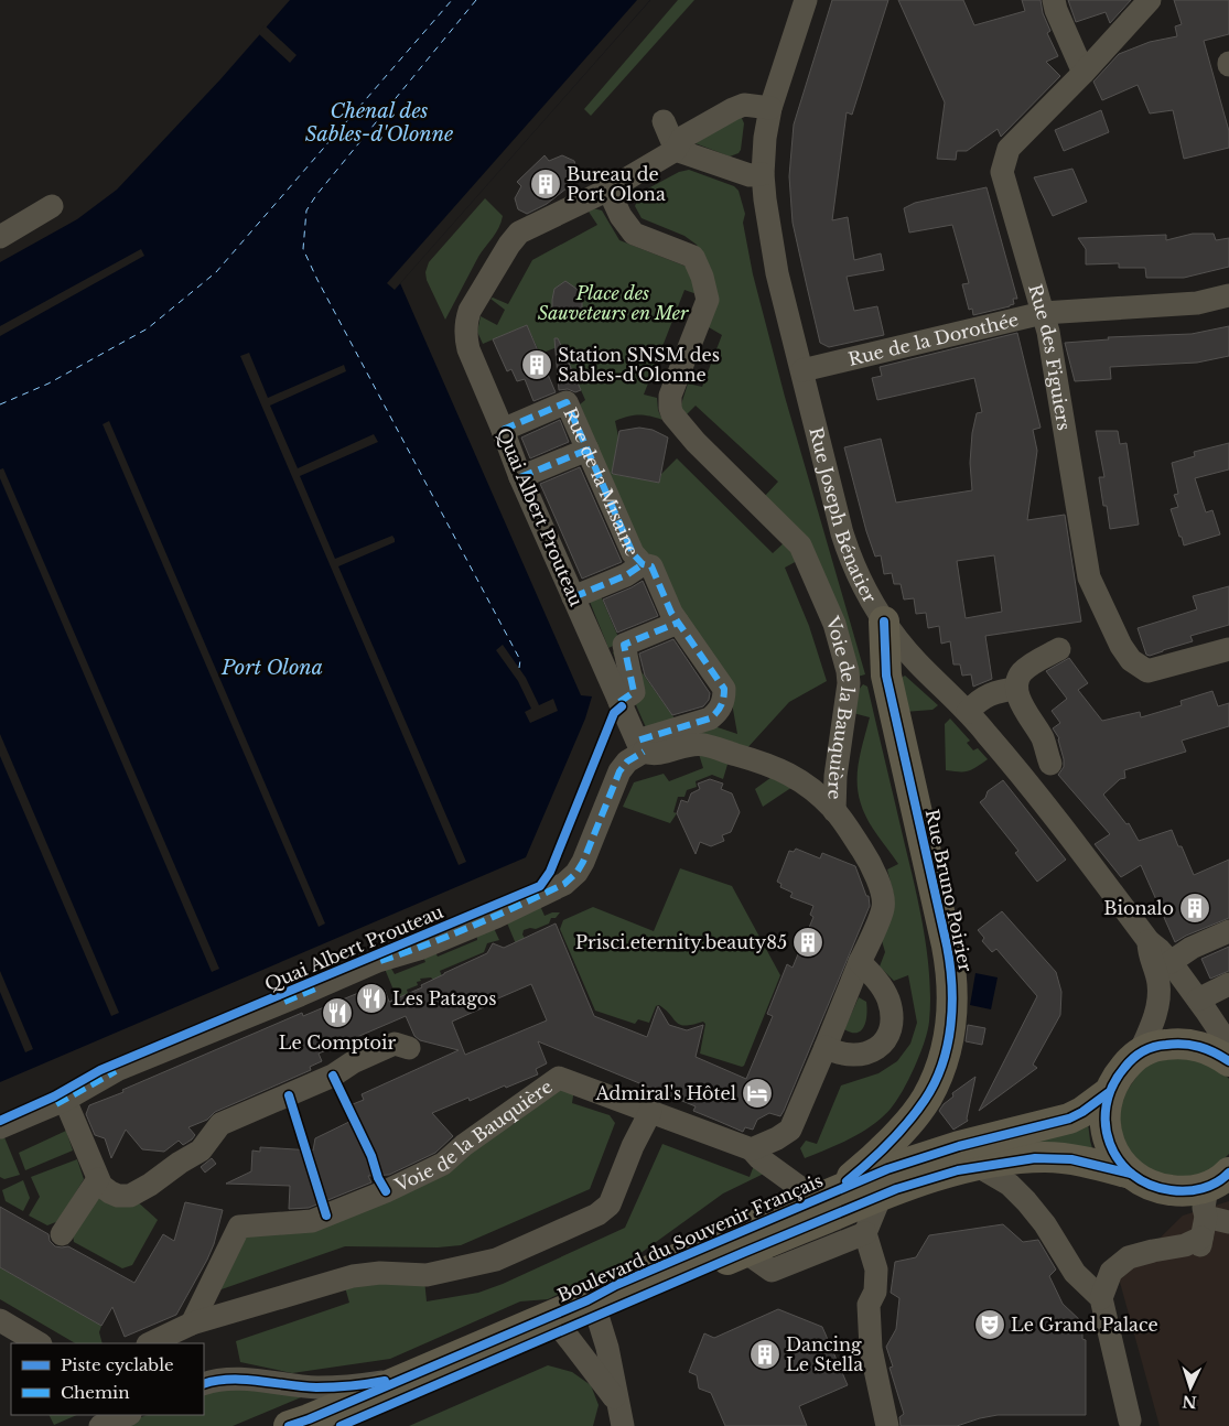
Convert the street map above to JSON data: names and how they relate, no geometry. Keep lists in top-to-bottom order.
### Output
{
  "streets": {
    "main road": ["Rue Bruno Poirier", "Boulevard du Souvenir Français"],
    "street": [
      "Rue de la Dorothée",
      "Rue des Figuiers",
      "Rue de la Misaine",
      "Rue Joseph Bénatier",
      "Quai Albert Prouteau",
      "Voie de la Bauquière"
    ]
  },
  "crossings": [
    ["Rue de la Dorothée", "Rue des Figuiers"],
    ["Rue de la Dorothée", "Rue Joseph Bénatier"],
    ["Rue de la Misaine", "Quai Albert Prouteau"],
    ["Rue Joseph Bénatier", "Rue Bruno Poirier"],
    ["Quai Albert Prouteau", "Voie de la Bauquière"],
    ["Rue Bruno Poirier", "Boulevard du Souvenir Français"]
  ],
  "water": ["Chenal des Sables-d'Olonne", "Port Olona"],
  "parks": ["Place des Sauveteurs en Mer"],
  "places": {
    "building": [
      "Bureau de Port Olona",
      "Station SNSM des Sables-d'Olonne",
      "Bionalo",
      "Prisci.eternity.beauty85",
      "Dancing Le Stella"
    ],
    "restaurant": ["Les Patagos", "Le Comptoir"],
    "hotel": ["Admiral's Hôtel"],
    "theatre": ["Le Grand Palace"]
  },
  "legend": ["Piste cyclable", "Chemin"],
  "north": "bottom"
}
